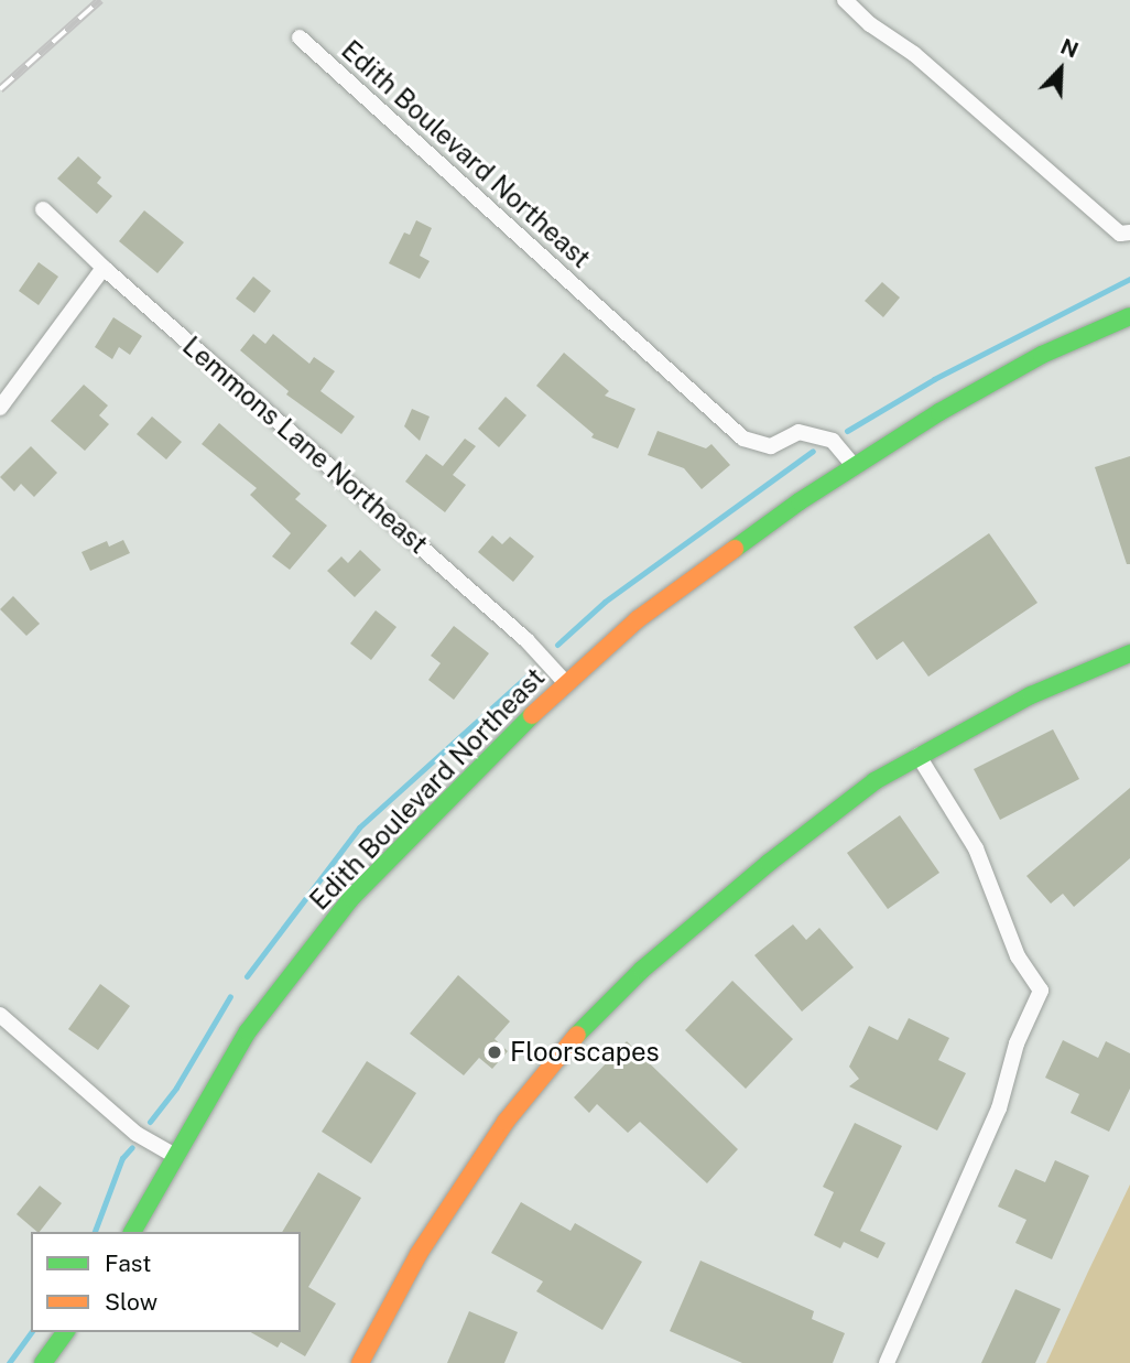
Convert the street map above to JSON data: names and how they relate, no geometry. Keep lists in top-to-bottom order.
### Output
{
  "streets": {
    "street": ["Edith Boulevard Northeast", "Lemmons Lane Northeast"]
  },
  "crossings": [
    ["Edith Boulevard Northeast", "Lemmons Lane Northeast"]
  ],
  "places": ["Floorscapes"],
  "legend": ["Fast", "Slow"],
  "north": "top right"
}
